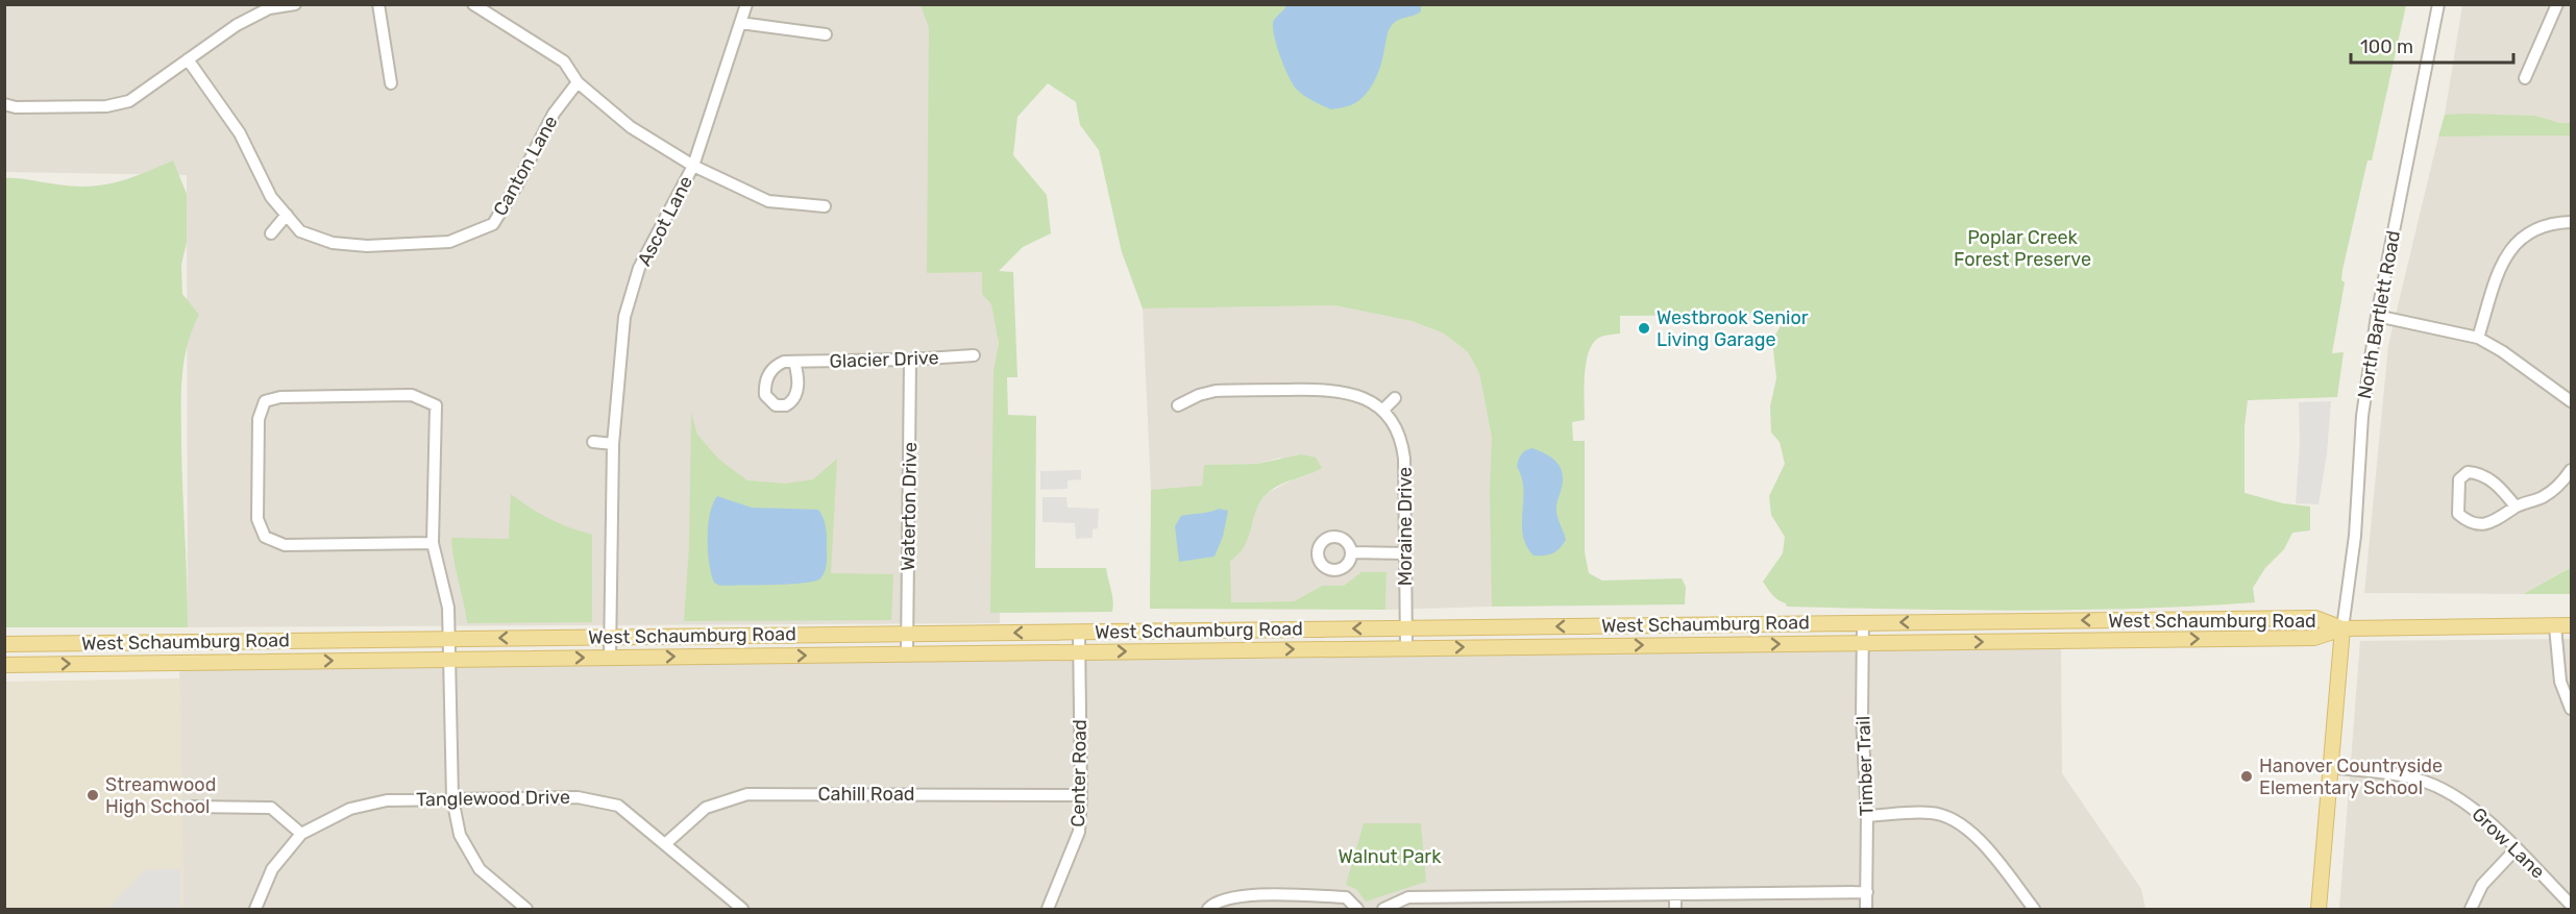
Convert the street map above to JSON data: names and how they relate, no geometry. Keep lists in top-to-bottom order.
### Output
{
  "streets": {
    "main road": ["West Schaumburg Road"],
    "street": [
      "Canton Lane",
      "Ascot Lane",
      "North Bartlett Road",
      "Glacier Drive",
      "Waterton Drive",
      "Moraine Drive",
      "Timber Trail",
      "Center Road",
      "Cahill Road",
      "Tanglewood Drive",
      "Grow Lane"
    ]
  },
  "crossings": [
    ["Ascot Lane", "West Schaumburg Road"],
    ["North Bartlett Road", "West Schaumburg Road"],
    ["Glacier Drive", "Waterton Drive"],
    ["Waterton Drive", "West Schaumburg Road"],
    ["Moraine Drive", "West Schaumburg Road"],
    ["West Schaumburg Road", "Timber Trail"],
    ["West Schaumburg Road", "Center Road"],
    ["Center Road", "Cahill Road"],
    ["Cahill Road", "Tanglewood Drive"]
  ],
  "parks": ["Poplar Creek Forest Preserve", "Walnut Park"],
  "places": ["Westbrook Senior Living Garage", "Hanover Countryside Elementary School", "Streamwood High School"],
  "scale_bar": "100 m"
}
